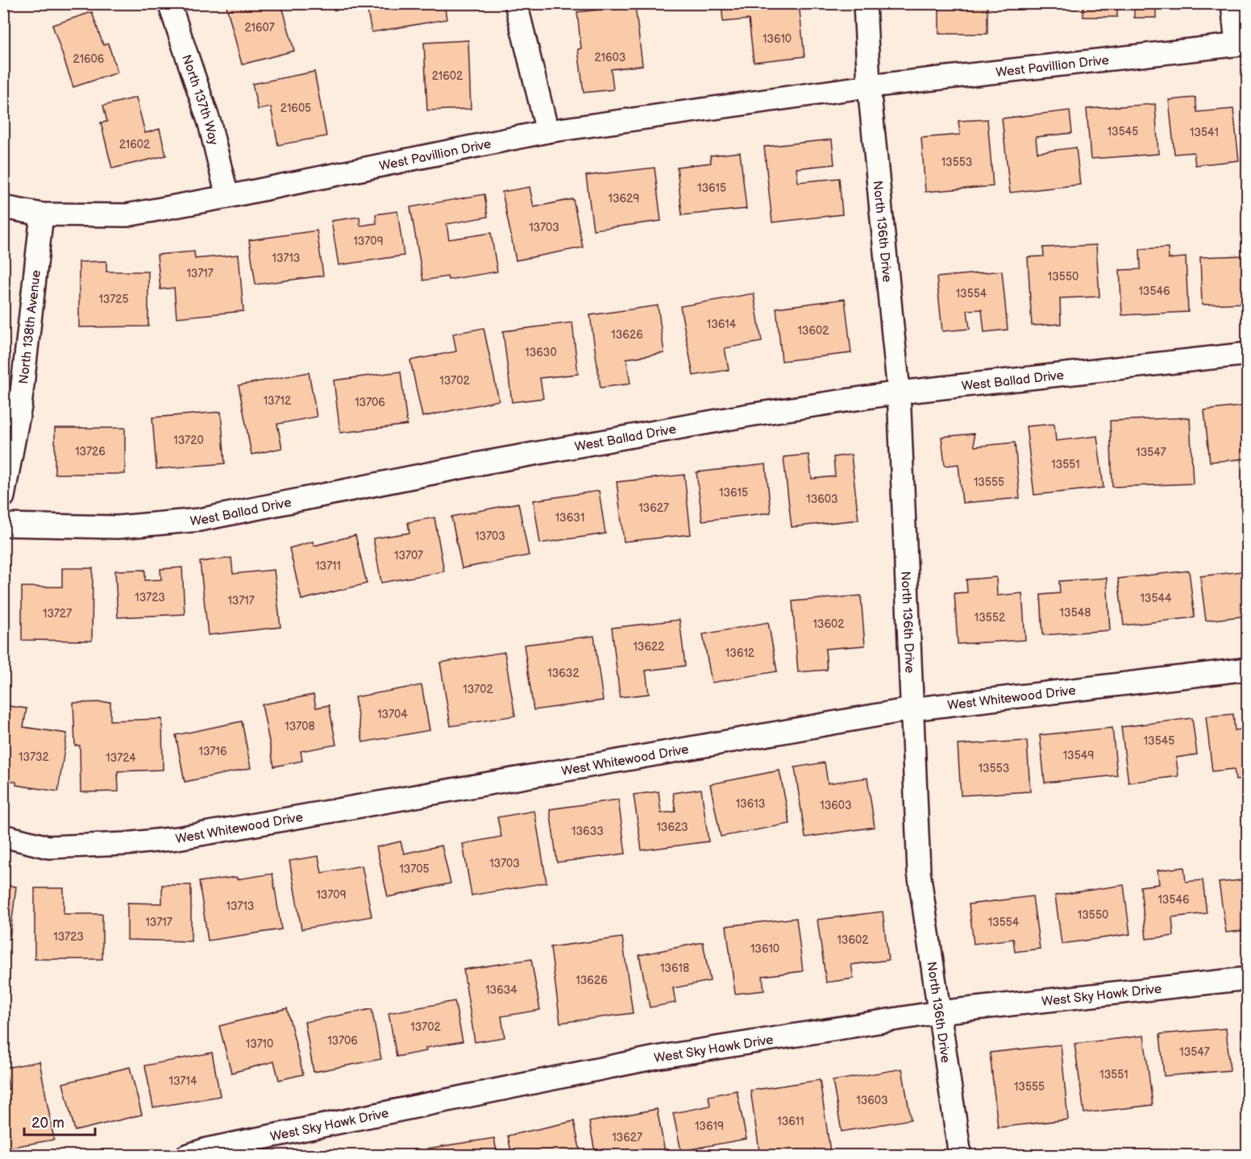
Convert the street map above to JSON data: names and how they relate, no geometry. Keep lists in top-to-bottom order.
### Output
{
  "streets": {
    "street": [
      "West Pavillion Drive",
      "North 137th Way",
      "North 136th Drive",
      "North 138th Avenue",
      "West Ballad Drive",
      "West Whitewood Drive",
      "West Sky Hawk Drive"
    ]
  },
  "crossings": [
    ["West Pavillion Drive", "North 137th Way"],
    ["West Pavillion Drive", "North 136th Drive"],
    ["West Pavillion Drive", "North 138th Avenue"],
    ["North 136th Drive", "West Ballad Drive"],
    ["North 136th Drive", "West Whitewood Drive"],
    ["North 136th Drive", "West Sky Hawk Drive"]
  ],
  "house_numbers": [
    "21607",
    "13610",
    "21603",
    "21606",
    "21602",
    "21605",
    "13545",
    "13541",
    "21602",
    "13553",
    "13615",
    "13629",
    "13703",
    "13709",
    "13713",
    "13717",
    "13550",
    "13546",
    "13554",
    "13725",
    "13614",
    "13602",
    "13626",
    "13630",
    "13702",
    "13712",
    "13706",
    "13720",
    "13726",
    "13547",
    "13551",
    "13555",
    "13615",
    "13603",
    "13627",
    "13631",
    "13703",
    "13707",
    "13711",
    "13723",
    "13544",
    "13717",
    "13548",
    "13727",
    "13552",
    "13602",
    "13622",
    "13612",
    "13632",
    "13702",
    "13704",
    "13708",
    "13545",
    "13716",
    "13549",
    "13732",
    "13724",
    "13553",
    "13613",
    "13603",
    "13623",
    "13633",
    "13703",
    "13705",
    "13709",
    "13546",
    "13713",
    "13550",
    "13717",
    "13554",
    "13723",
    "13602",
    "13610",
    "13618",
    "13626",
    "13634",
    "13702",
    "13706",
    "13710",
    "13547",
    "13551",
    "13714",
    "13555",
    "13603",
    "13611",
    "13619",
    "13627"
  ],
  "scale_bar": "20 m"
}
